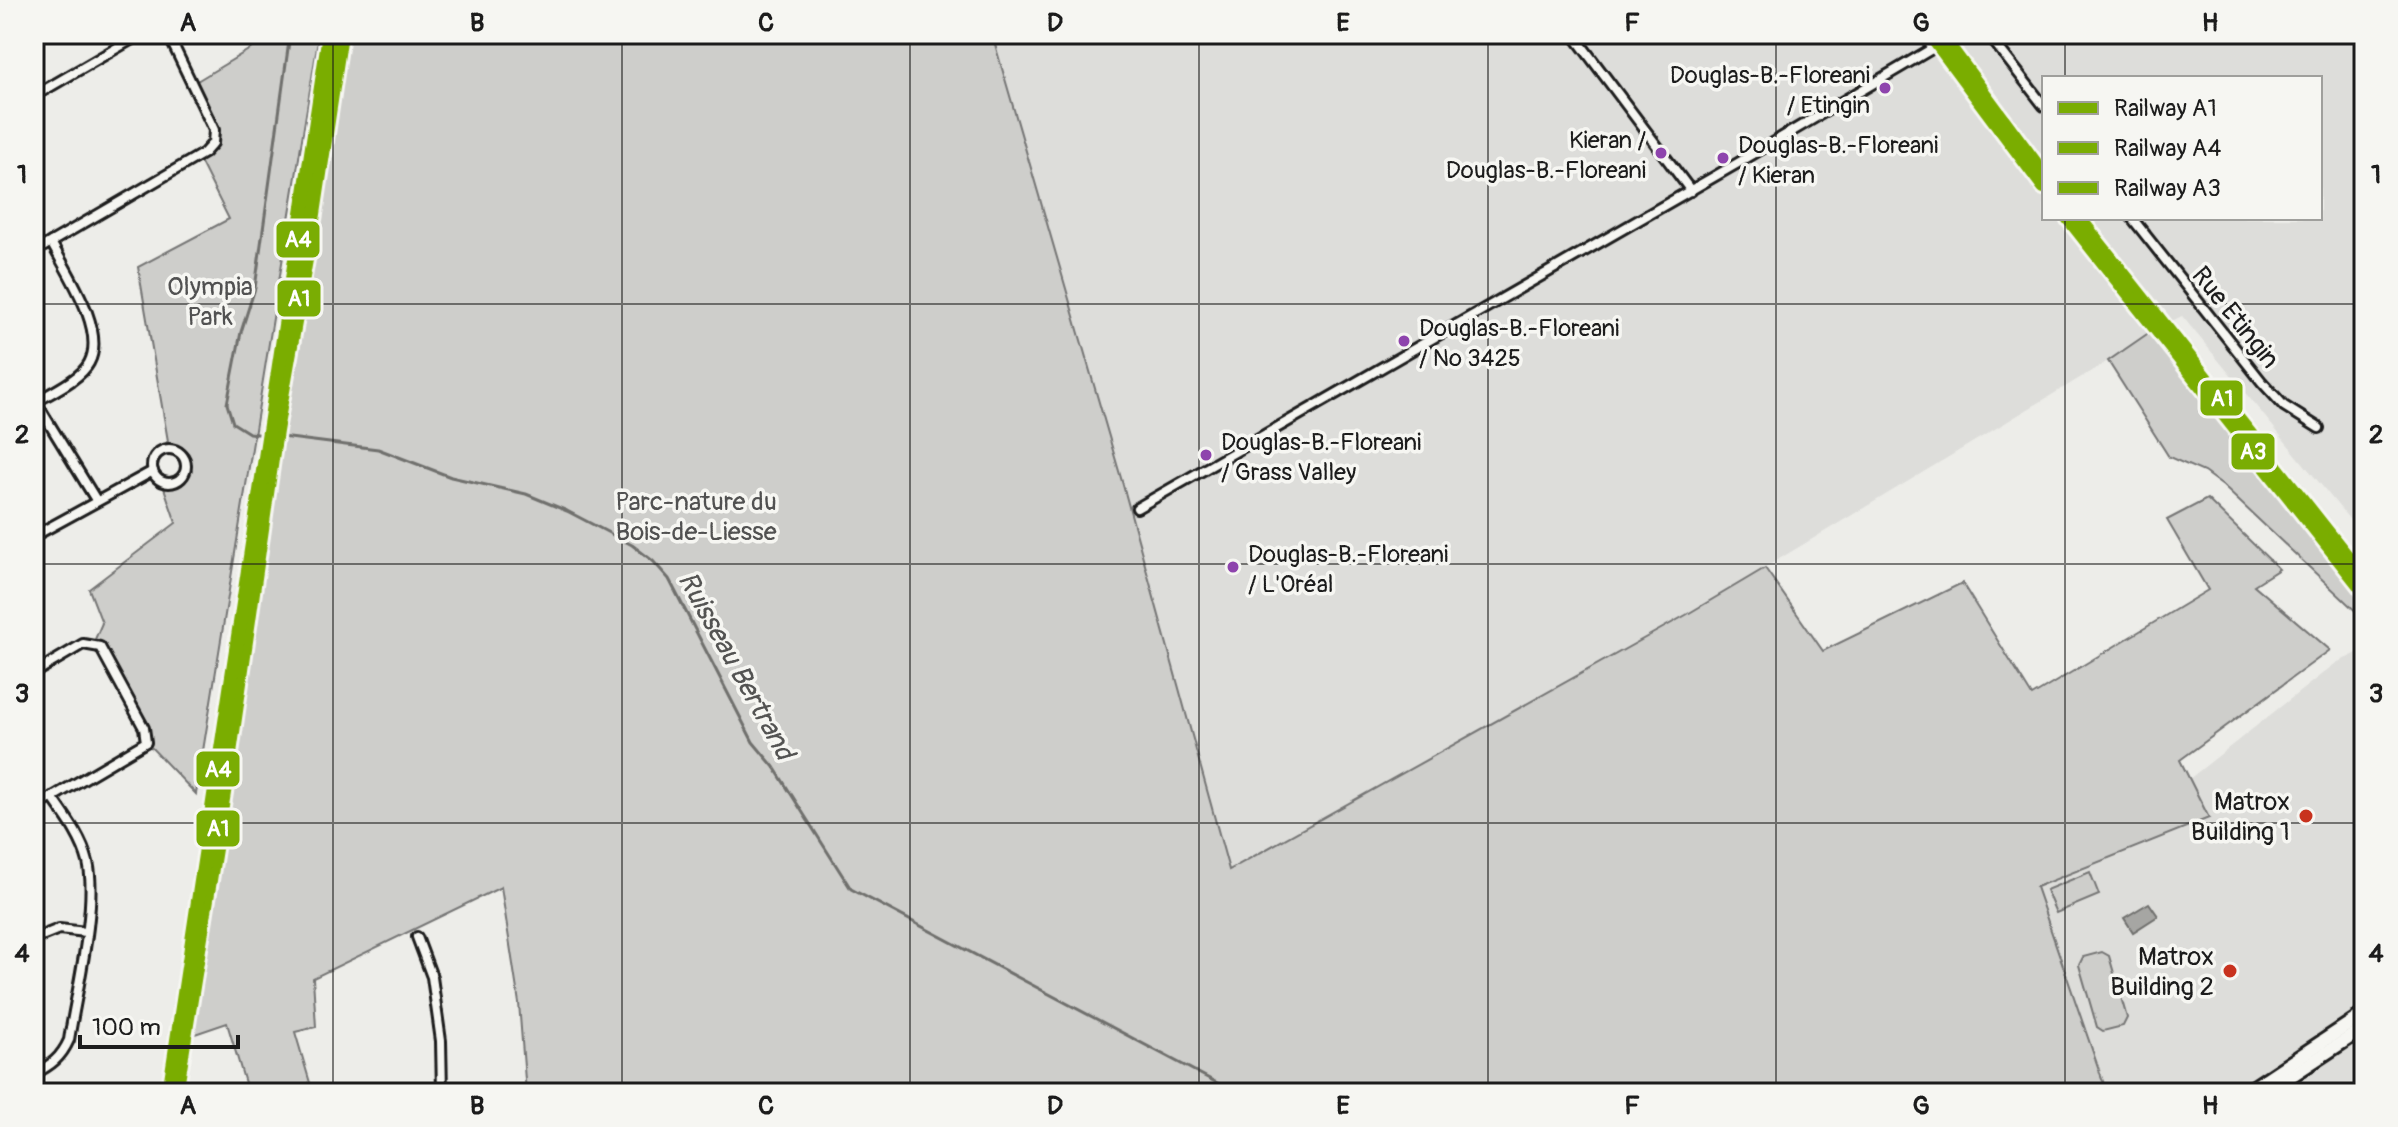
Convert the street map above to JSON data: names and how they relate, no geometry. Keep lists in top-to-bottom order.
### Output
{
  "streets": {
    "street": ["Rue Etingin"]
  },
  "water": ["Ruisseau Bertrand"],
  "parks": ["Olympia Park", "Parc-nature du Bois-de-Liesse"],
  "places": [
    "Douglas-B.-Floreani / Etingin",
    "Kieran / Douglas-B.-Floreani",
    "Douglas-B.-Floreani / Kieran",
    "Douglas-B.-Floreani / No 3425",
    "Douglas-B.-Floreani / Grass Valley",
    "Douglas-B.-Floreani / L'Oréal",
    "Matrox Building 1",
    "Matrox Building 2"
  ],
  "lines": ["rail line A1", "rail line A4", "rail line A3"],
  "legend": ["Railway A1", "Railway A4", "Railway A3"],
  "scale_bar": "100 m",
  "grid": {
    "columns": [
      "A",
      "B",
      "C",
      "D",
      "E",
      "F",
      "G",
      "H"
    ],
    "rows": [
      "1",
      "2",
      "3",
      "4"
    ]
  }
}
